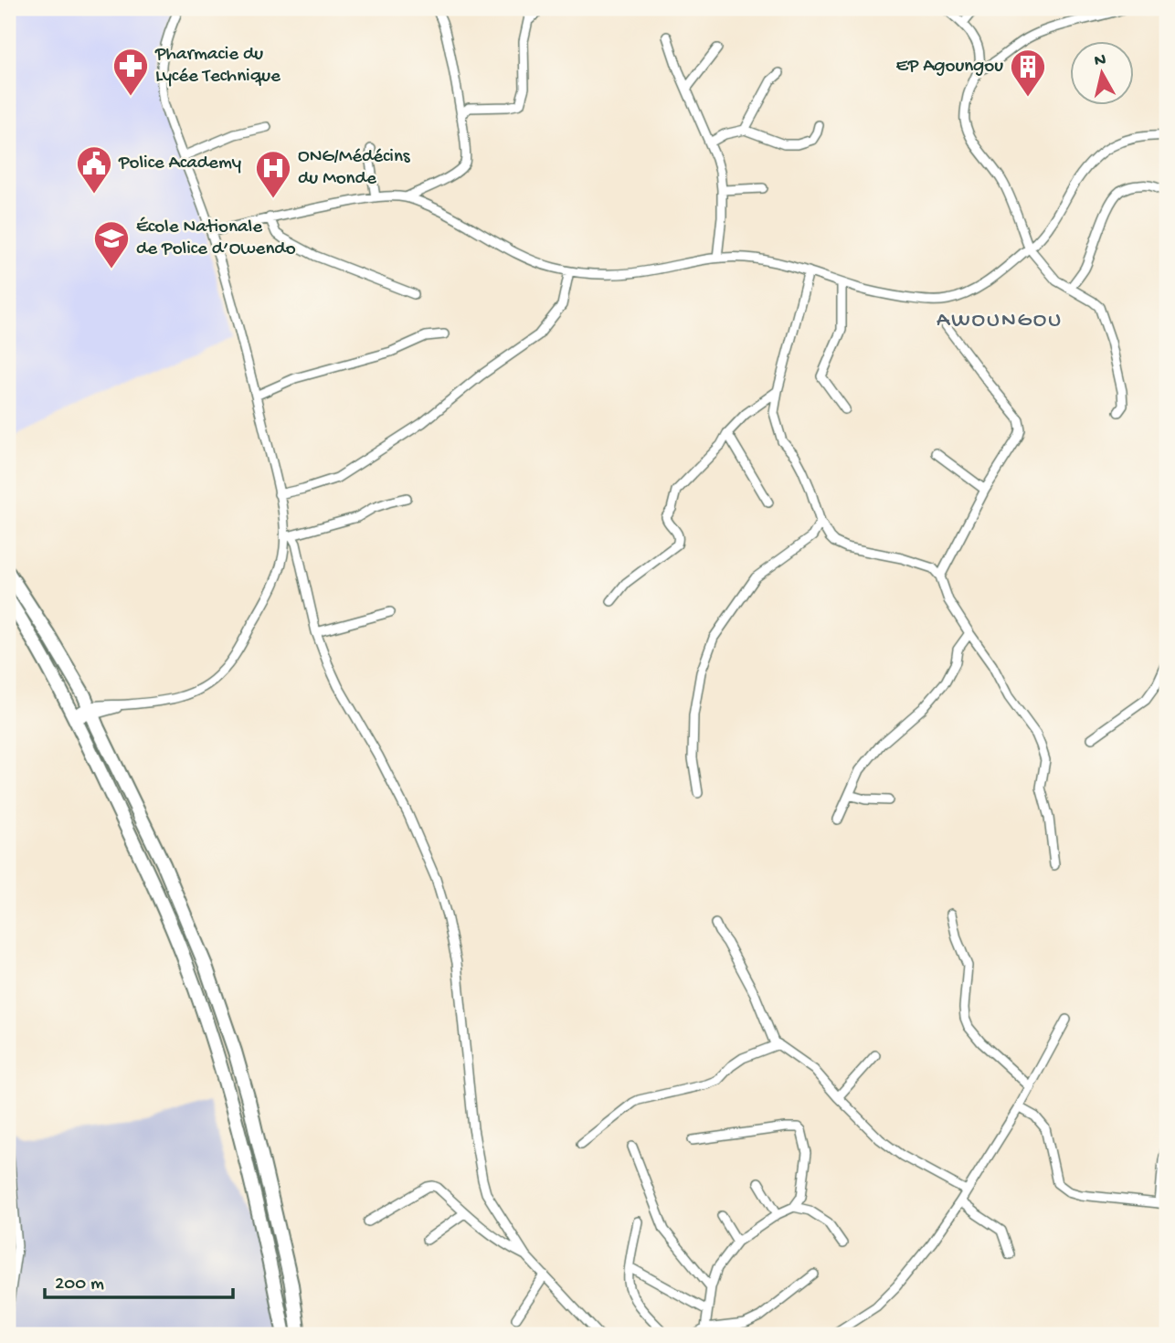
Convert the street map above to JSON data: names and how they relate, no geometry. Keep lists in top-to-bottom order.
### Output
{
  "districts": ["AWOUNGOU"],
  "places": {
    "pharmacy": ["Pharmacie du Lycée Technique"],
    "building": ["EP Agoungou"],
    "public building": ["Police Academy"],
    "hospital": ["ONG/Médécins du Monde"],
    "school or university": ["École Nationale de Police d’Owendo"]
  },
  "scale_bar": "200 m",
  "north": "top"
}
